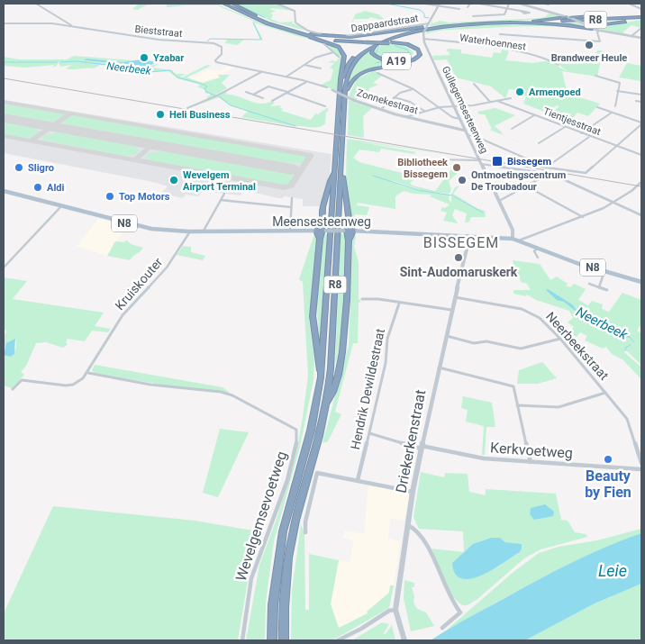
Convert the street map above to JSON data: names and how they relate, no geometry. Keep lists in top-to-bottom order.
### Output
{
  "streets": {
    "highway": ["R8", "A19"],
    "main road": ["Meensesteenweg", "N8"],
    "street": [
      "Dappaardstraat",
      "Bieststraat",
      "Waterhoennest",
      "Zonnekestraat",
      "Gullegemsesteenweg",
      "Tientjesstraat",
      "Kruiskouter",
      "Neerbeekstraat",
      "Hendrik Dewildestraat",
      "Driekerkenstraat",
      "Kerkvoetweg",
      "Wevelgemsevoetweg"
    ]
  },
  "crossings": [
    ["R8", "A19"],
    ["Dappaardstraat", "Gullegemsesteenweg"],
    ["Bieststraat", "Zonnekestraat"],
    ["Waterhoennest", "Gullegemsesteenweg"],
    ["Zonnekestraat", "Gullegemsesteenweg"],
    ["Gullegemsesteenweg", "N8"],
    ["Meensesteenweg", "N8"],
    ["Meensesteenweg", "Kruiskouter"],
    ["Meensesteenweg", "Driekerkenstraat"],
    ["N8", "Kruiskouter"],
    ["N8", "Driekerkenstraat"],
    ["Kruiskouter", "Wevelgemsevoetweg"],
    ["Neerbeekstraat", "Driekerkenstraat"],
    ["Hendrik Dewildestraat", "Kerkvoetweg"],
    ["Driekerkenstraat", "Kerkvoetweg"]
  ],
  "districts": ["BISSEGEM"],
  "water": ["Neerbeek", "Leie"],
  "places": {
    "other": [
      "Brandweer Heule",
      "Yzabar",
      "Armengoed",
      "Heli Business",
      "Sligro",
      "Bibliotheek Bissegem",
      "Wevelgem Airport Terminal",
      "Ontmoetingscentrum De Troubadour",
      "Aldi",
      "Top Motors",
      "Sint-Audomaruskerk",
      "Beauty by Fien"
    ],
    "transit": ["Bissegem"]
  }
}
